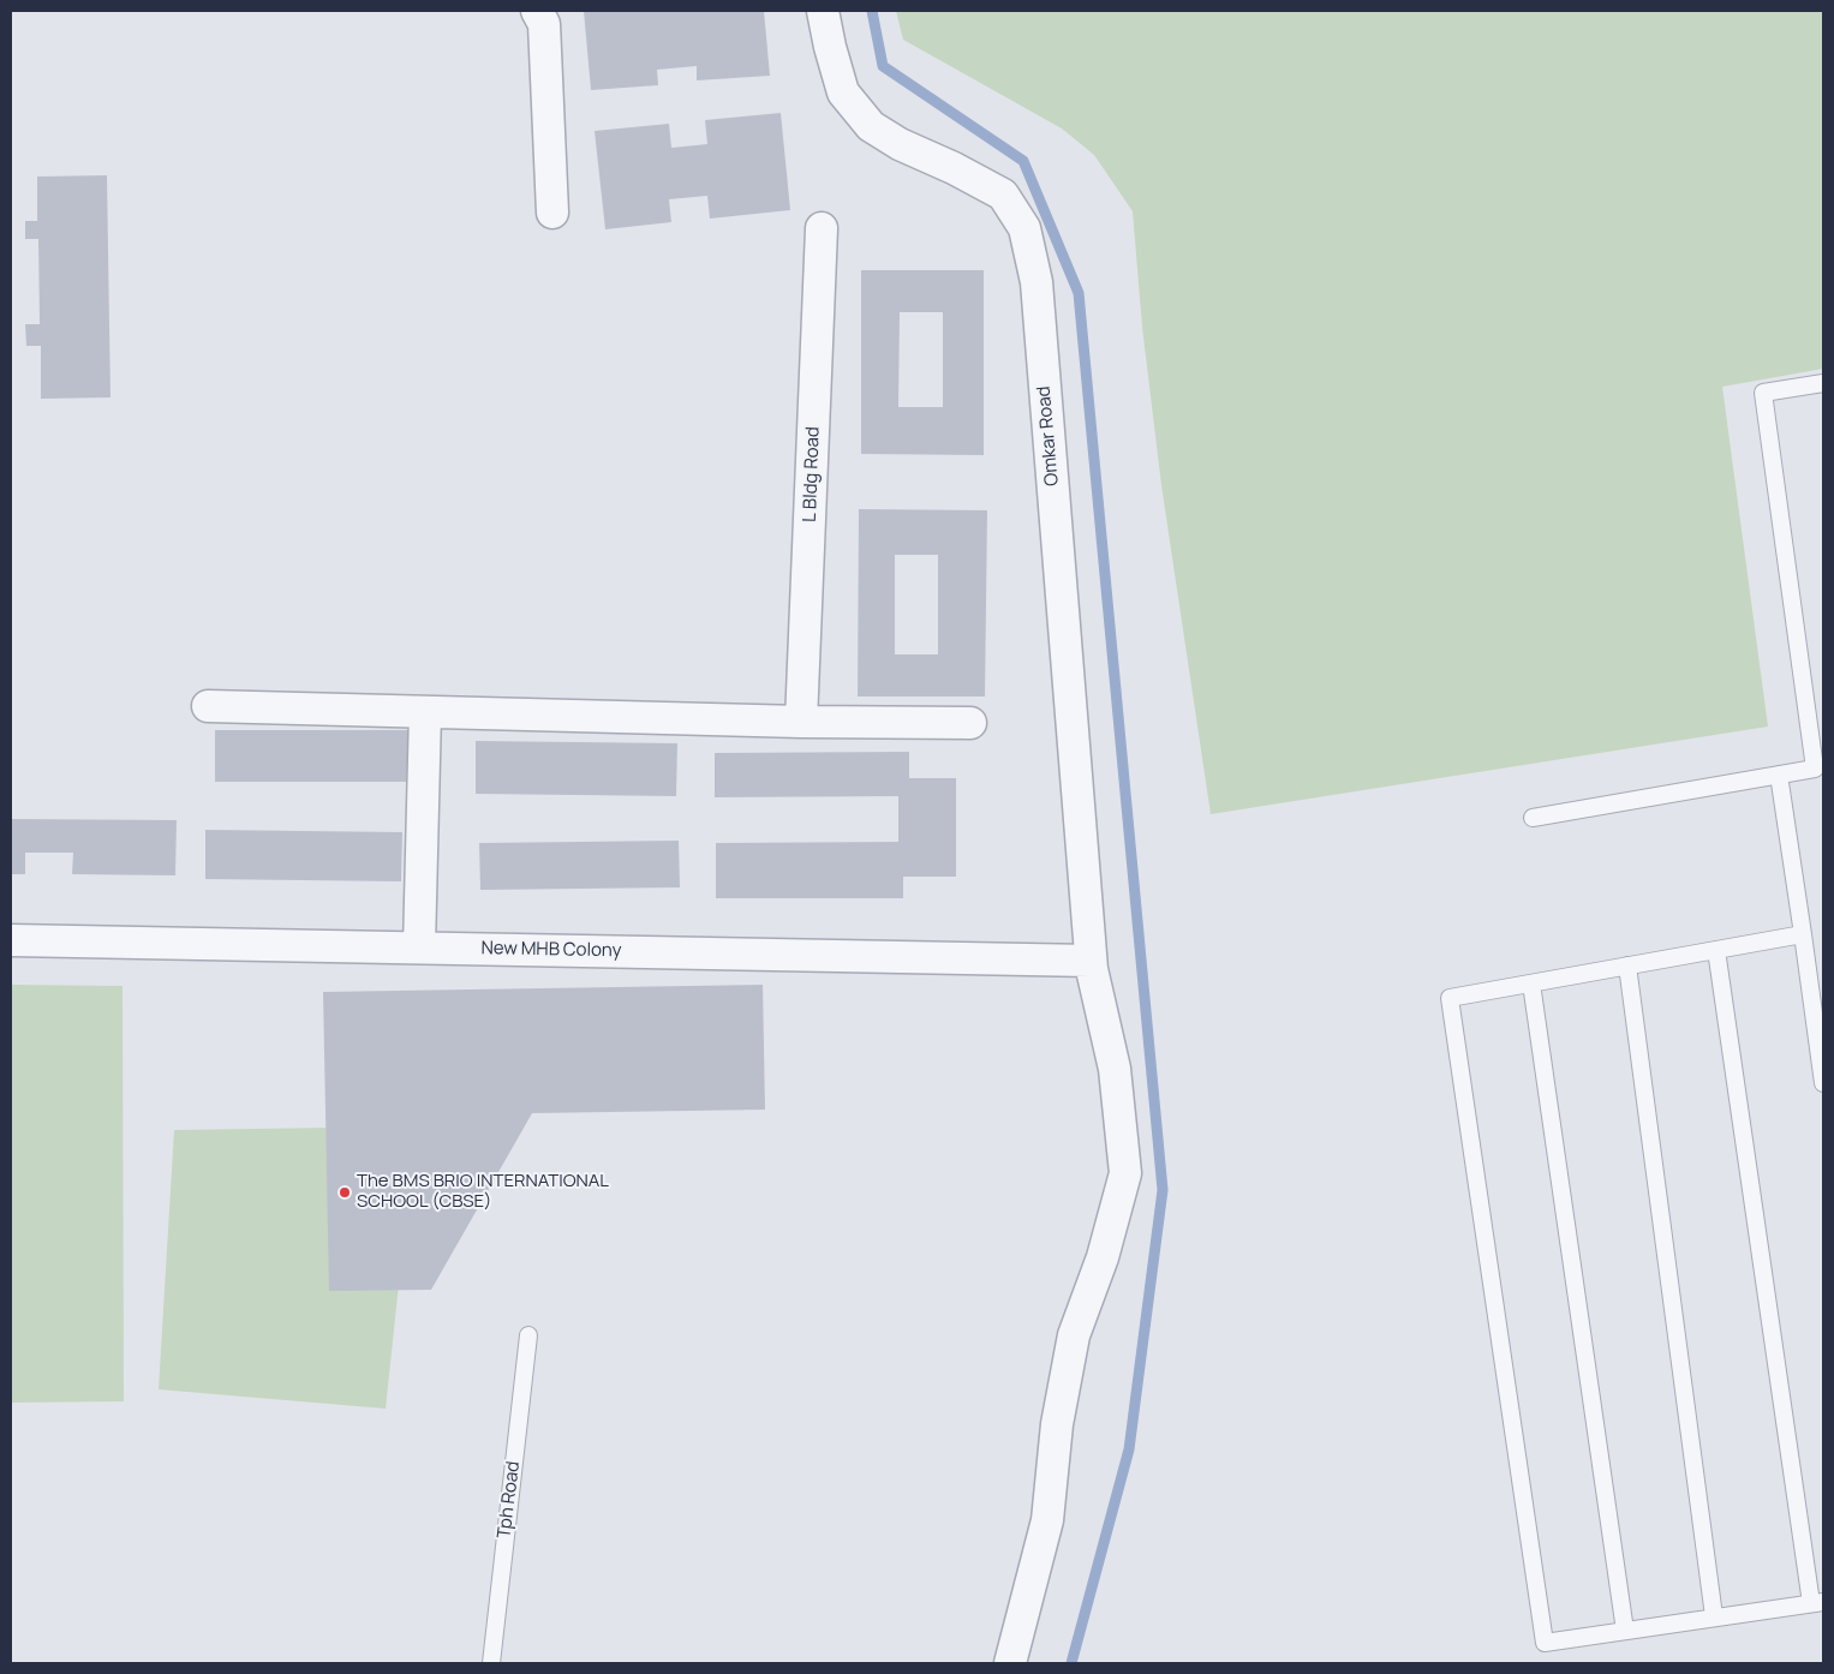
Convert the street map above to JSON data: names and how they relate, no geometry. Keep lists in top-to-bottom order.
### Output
{
  "streets": {
    "street": ["Omkar Road", "L Bldg Road", "New MHB Colony"],
    "lane": ["Tph Road"]
  },
  "crossings": [
    ["Omkar Road", "New MHB Colony"]
  ],
  "places": ["The BMS BRIO INTERNATIONAL SCHOOL (CBSE)"]
}
